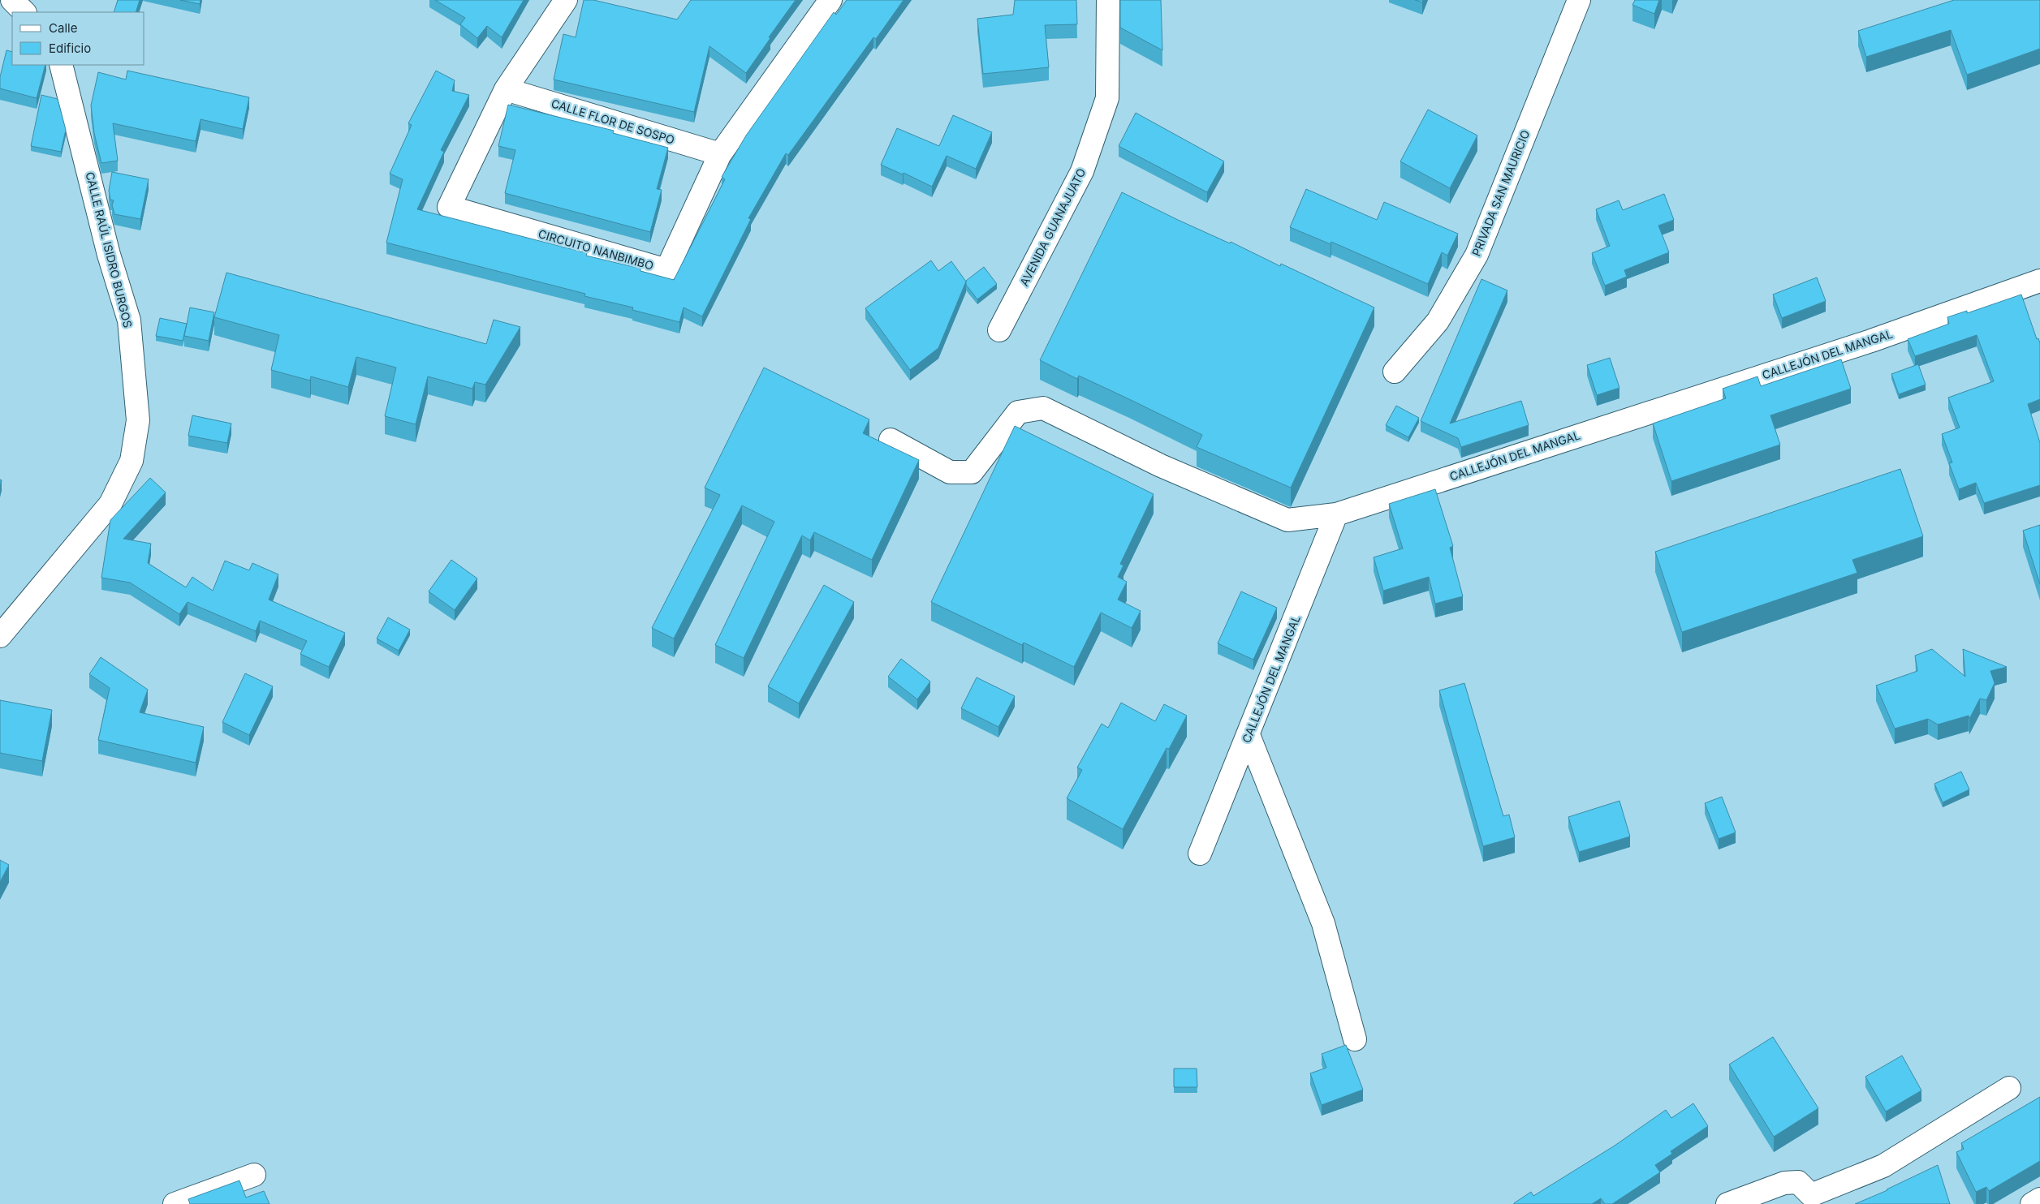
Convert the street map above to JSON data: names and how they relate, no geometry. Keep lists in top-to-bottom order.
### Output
{
  "streets": {
    "street": [
      "CALLE FLOR DE SOSPO",
      "PRIVADA SAN MAURICIO",
      "AVENIDA GUANAJUATO",
      "CALLE RAÚL ISIDRO BURGOS",
      "CIRCUITO NANBIMBO",
      "CALLEJÓN DEL MANGAL"
    ]
  },
  "crossings": [
    ["CALLE FLOR DE SOSPO", "CIRCUITO NANBIMBO"]
  ],
  "legend": ["Calle", "Edificio"]
}
